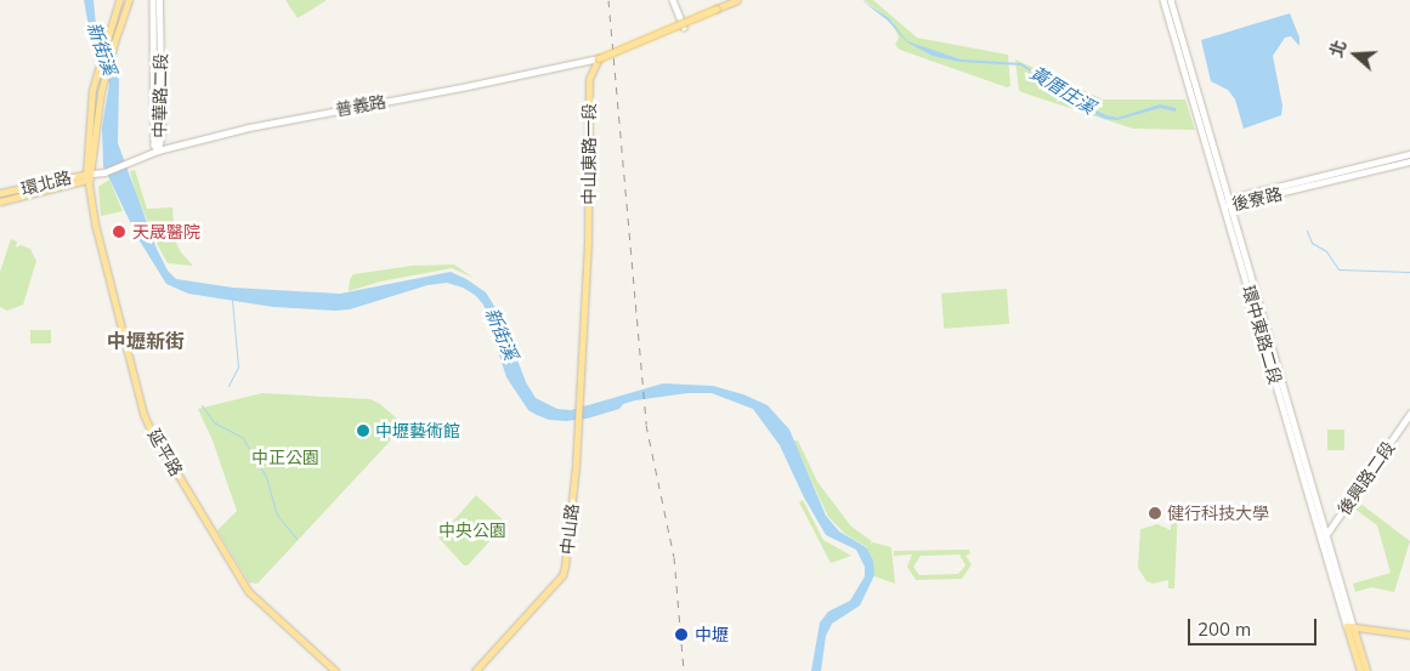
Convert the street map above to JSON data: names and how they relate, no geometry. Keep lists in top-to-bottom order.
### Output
{
  "streets": {
    "main road": [
      "中山東路一段",
      "環北路",
      "環中東路二段",
      "延平路",
      "中山路"
    ],
    "street": [
      "中華路二段",
      "普義路",
      "後寮路",
      "後興路二段"
    ]
  },
  "crossings": [
    ["中華路二段", "普義路"],
    ["普義路", "中山東路一段"],
    ["普義路", "環北路"],
    ["普義路", "延平路"],
    ["中山東路一段", "中山路"],
    ["環北路", "延平路"],
    ["後寮路", "環中東路二段"],
    ["環中東路二段", "後興路二段"]
  ],
  "districts": ["中壢新街"],
  "water": ["新街溪", "黃厝庄溪"],
  "parks": ["中正公園", "中央公園"],
  "places": [
    "天晟醫院",
    "中壢藝術館",
    "健行科技大學",
    "中壢"
  ],
  "scale_bar": "200 m",
  "north": "left"
}
